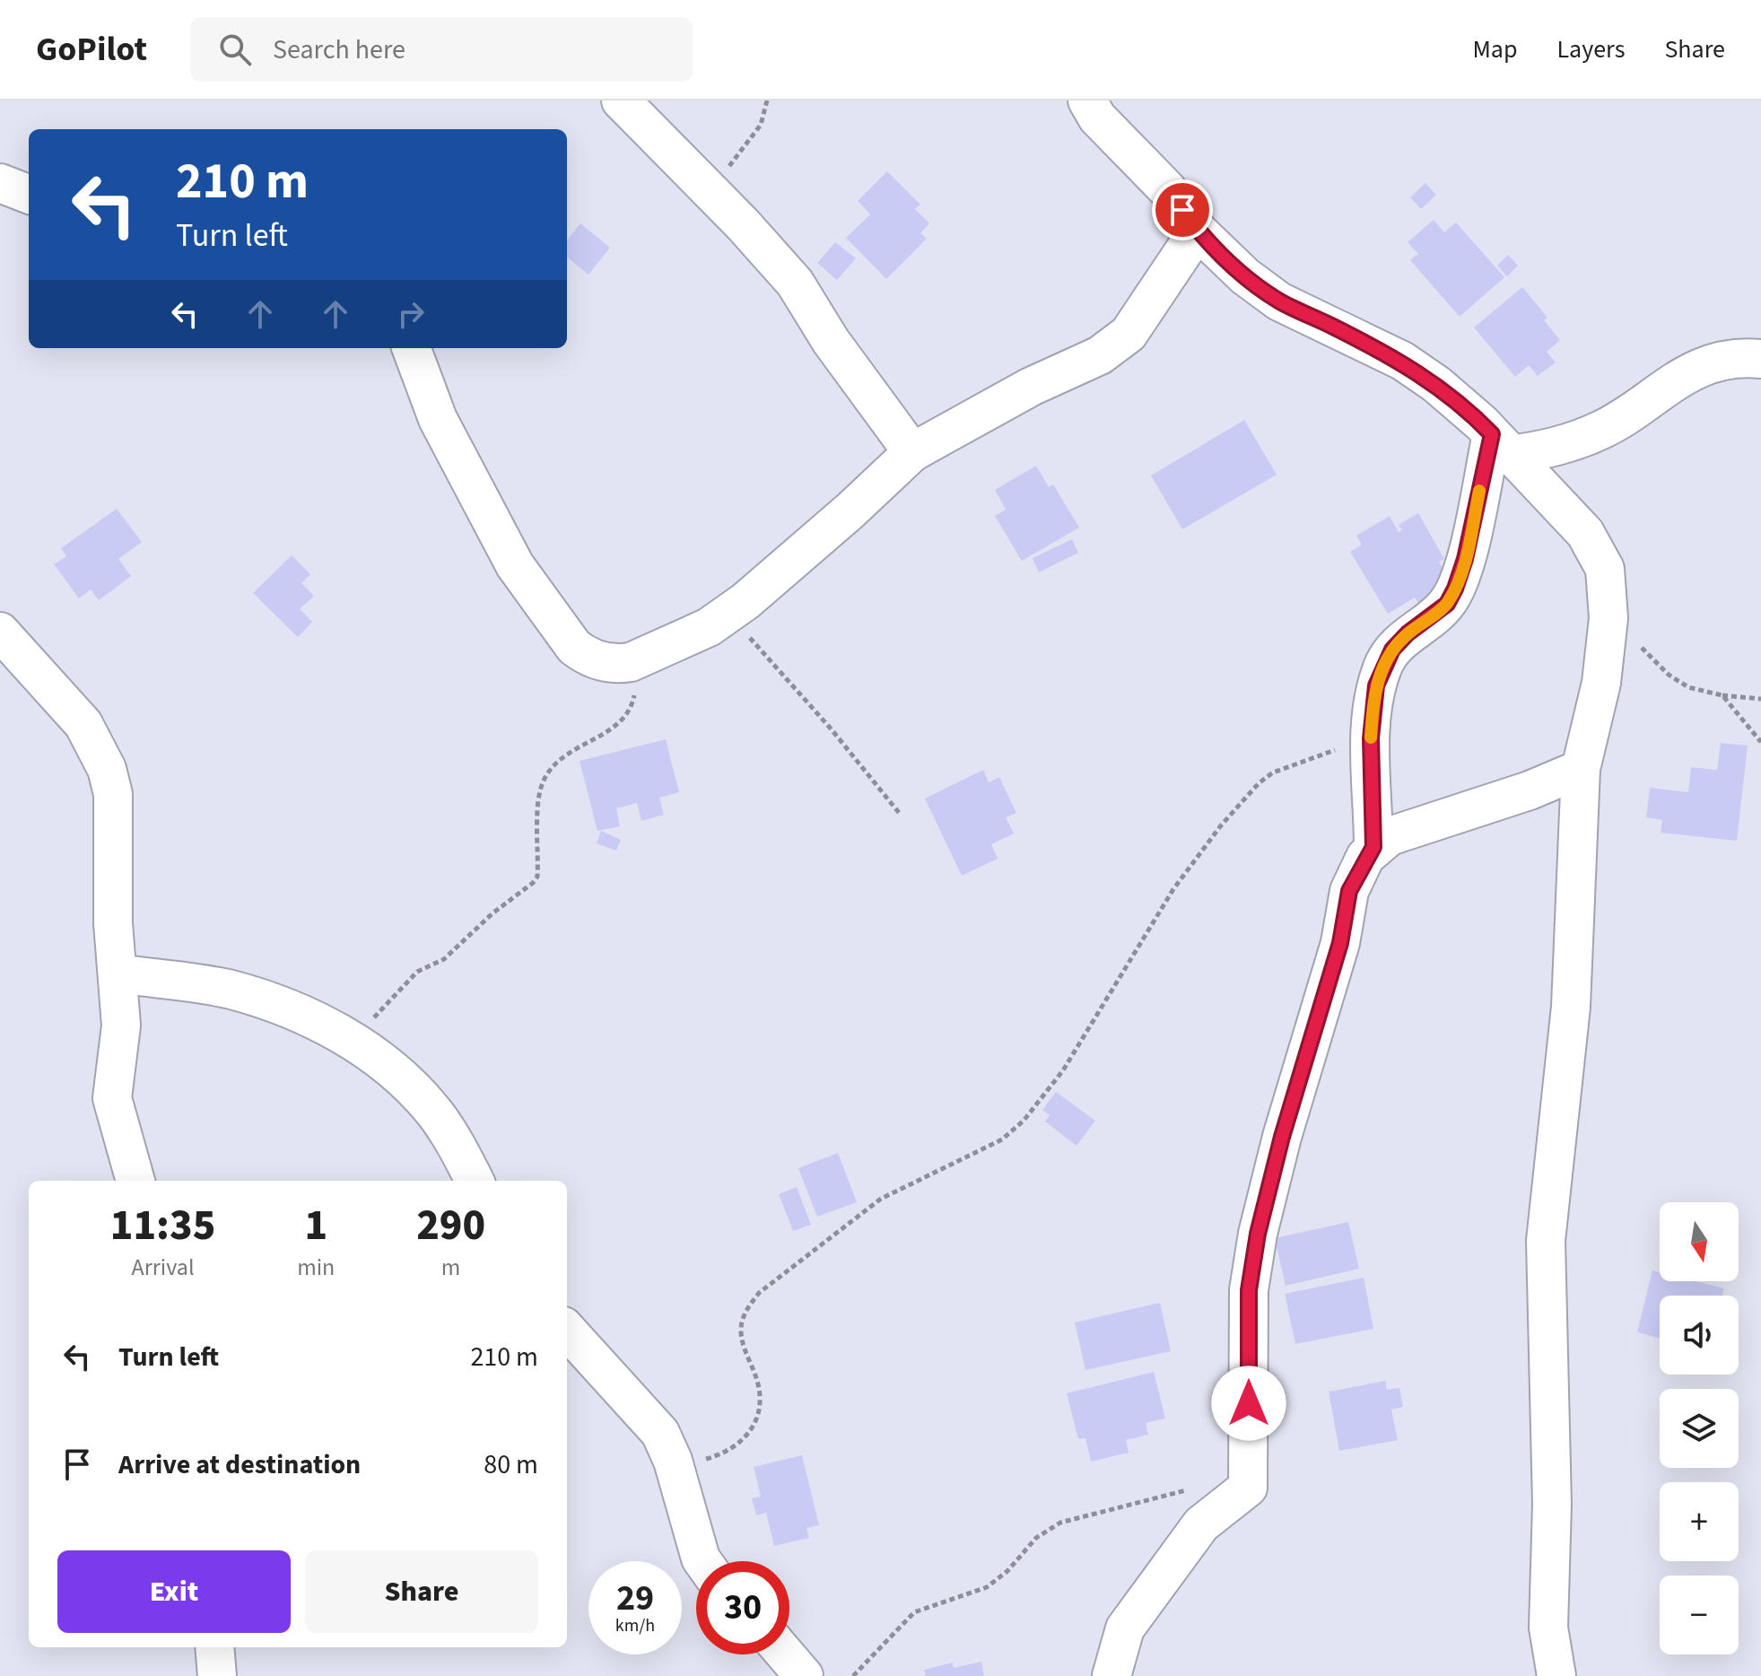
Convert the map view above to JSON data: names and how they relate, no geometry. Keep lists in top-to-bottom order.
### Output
{
  "north": "bottom",
  "page": {
    "header": "GoPilot",
    "search": "Search here",
    "nav": ["Map", "Layers", "Share"],
    "turn": ["210 m", "Turn left"],
    "eta": [
      "11:35",
      "Arrival",
      "1",
      "min",
      "290",
      "m"
    ],
    "map_buttons": ["+", "−"],
    "list": [
      {
        "name": "Turn left",
        "value": "210 m"
      },
      {
        "name": "Arrive at destination",
        "value": "80 m"
      }
    ],
    "buttons": ["Exit", "Share"],
    "speed": "29 km/h",
    "limit": "30"
  }
}
